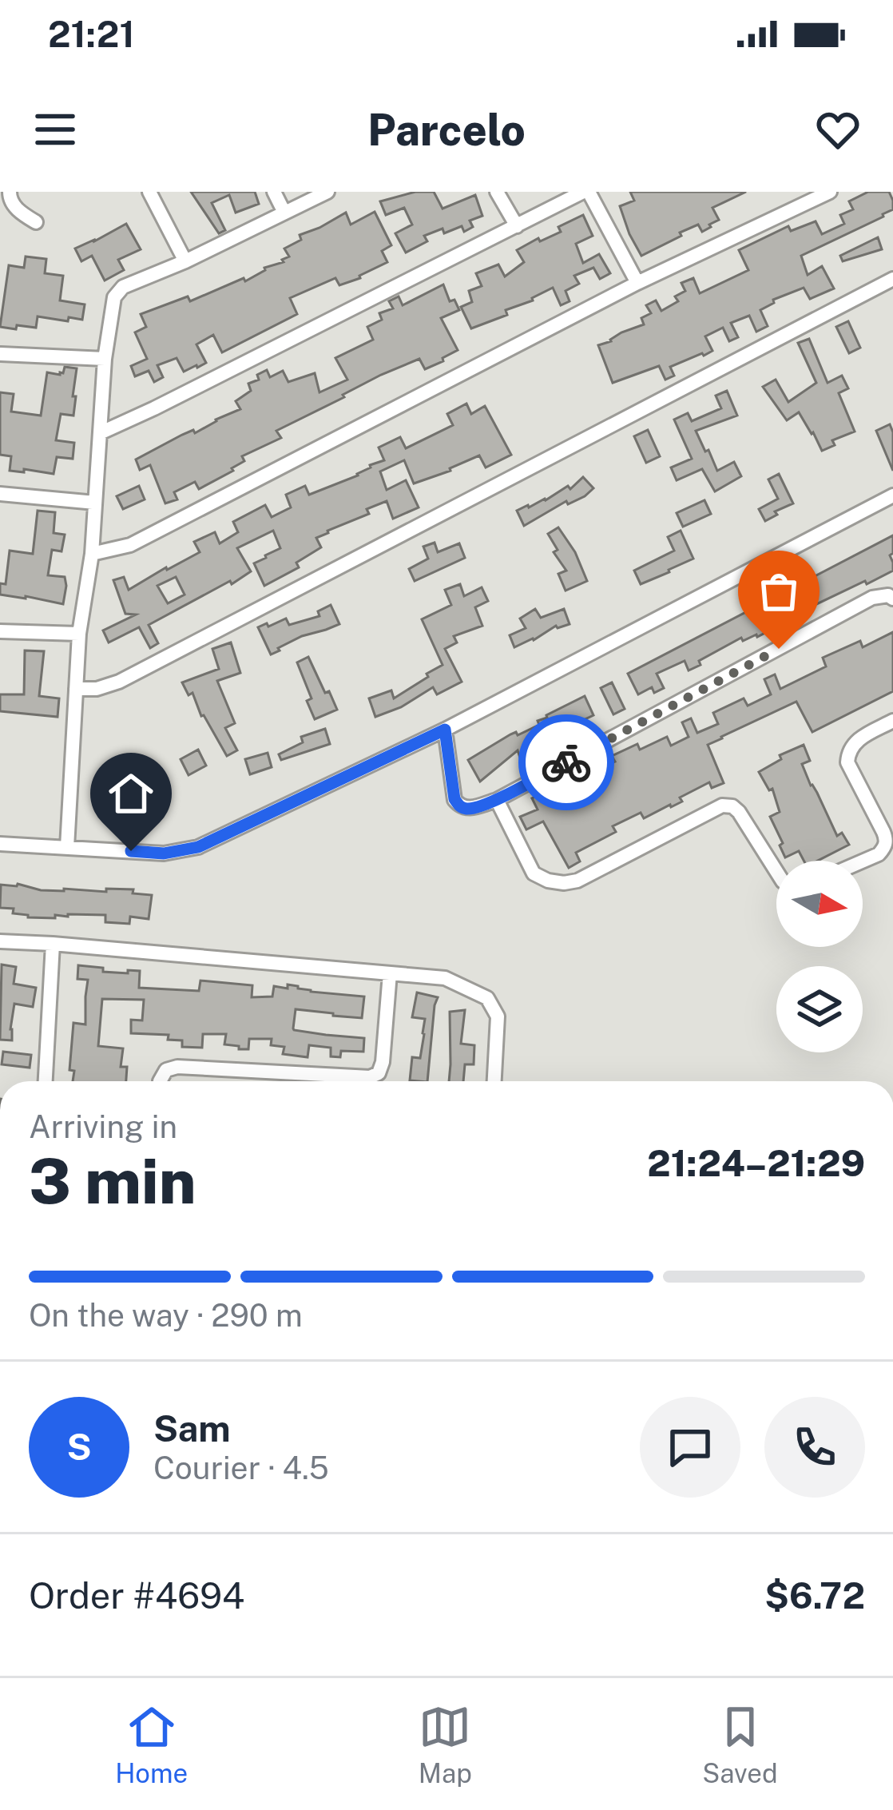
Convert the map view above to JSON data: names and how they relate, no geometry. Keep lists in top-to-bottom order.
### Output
{
  "north": "right",
  "page": {
    "status": "21:21",
    "header": "Parcelo",
    "heading": ["3 min", "Arriving in", "21:24–21:29"],
    "panel": [
      "Sam",
      "Courier · 4.5",
      "Order #4694",
      "$6.72"
    ],
    "bar": "On the way · 290 m",
    "round": "S",
    "tabs": ["Home", "Map", "Saved"]
  }
}
